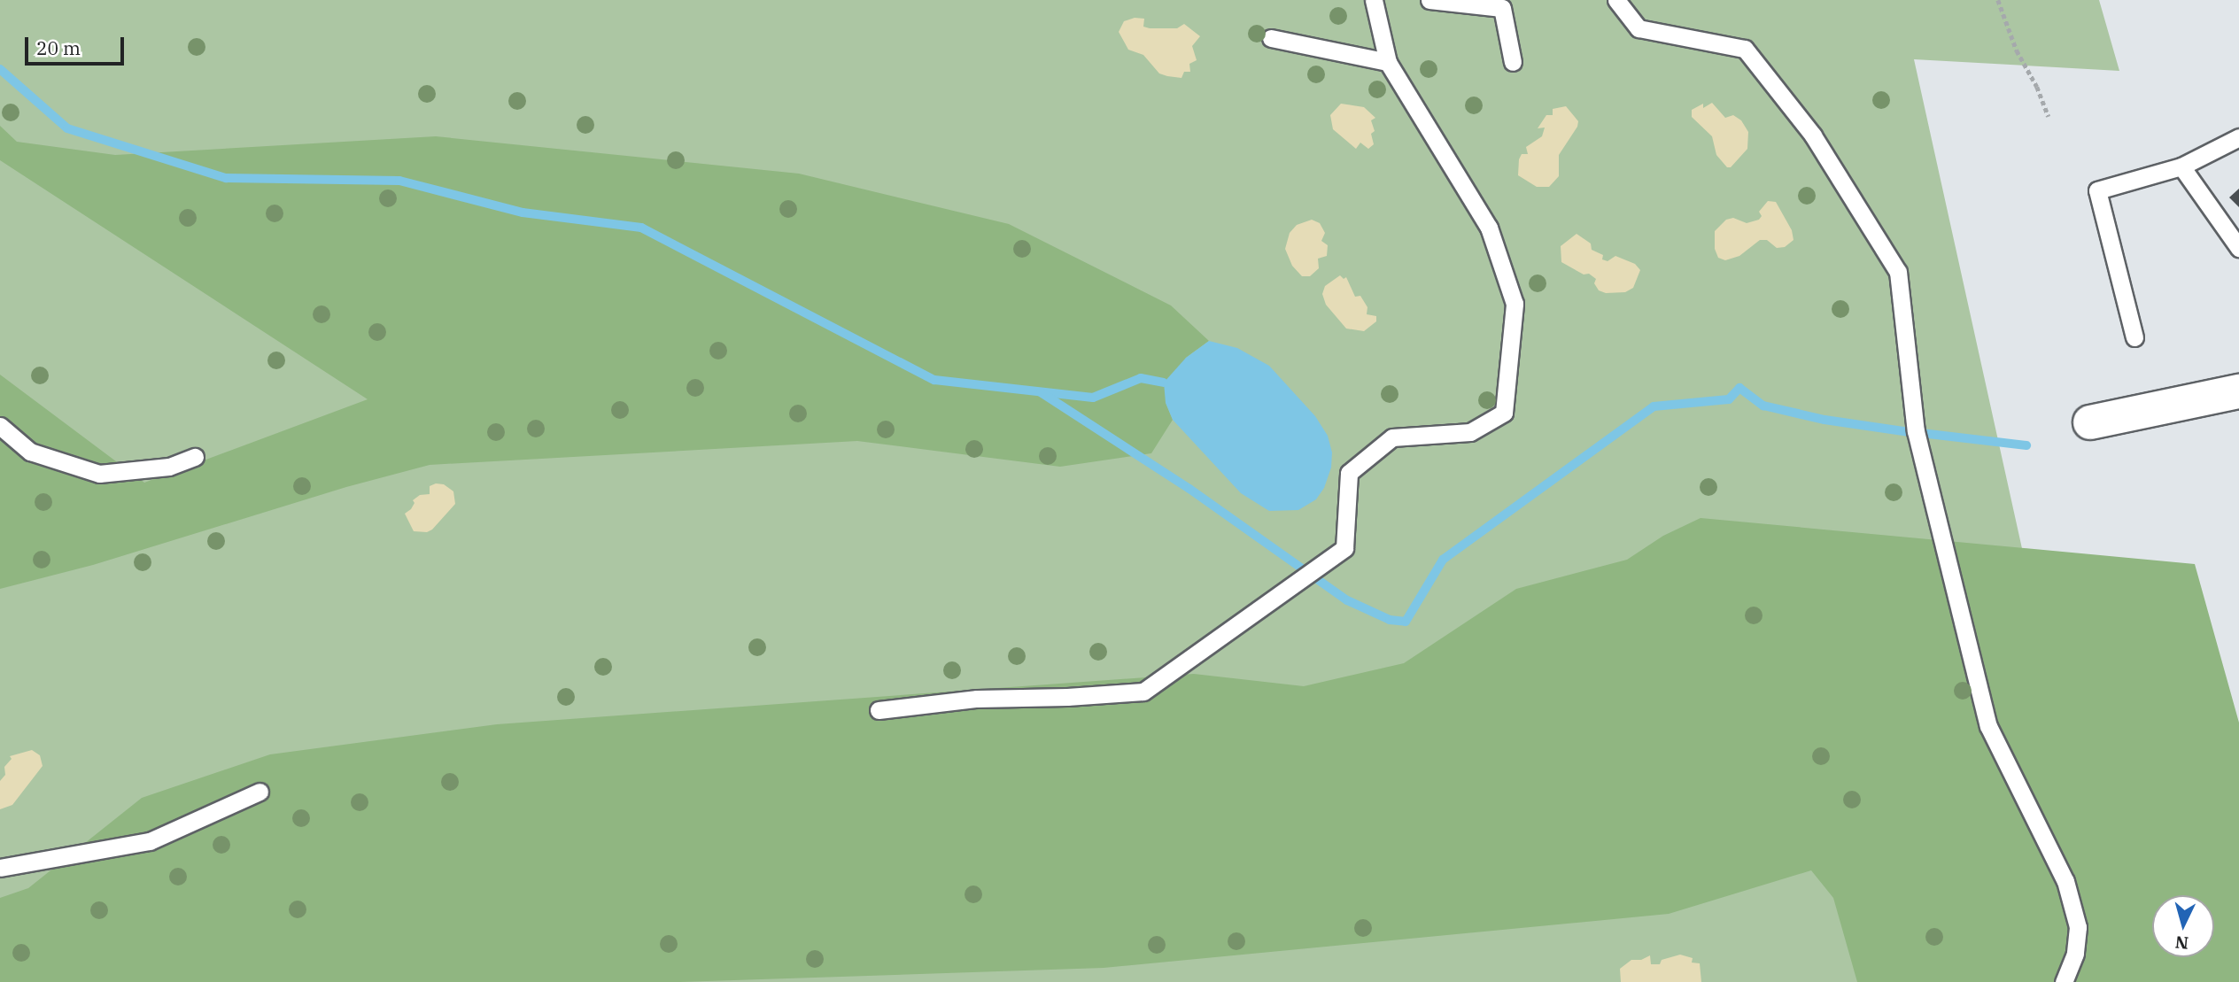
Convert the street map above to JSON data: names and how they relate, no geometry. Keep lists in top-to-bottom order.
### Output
{
  "scale_bar": "20 m",
  "north": "bottom"
}
